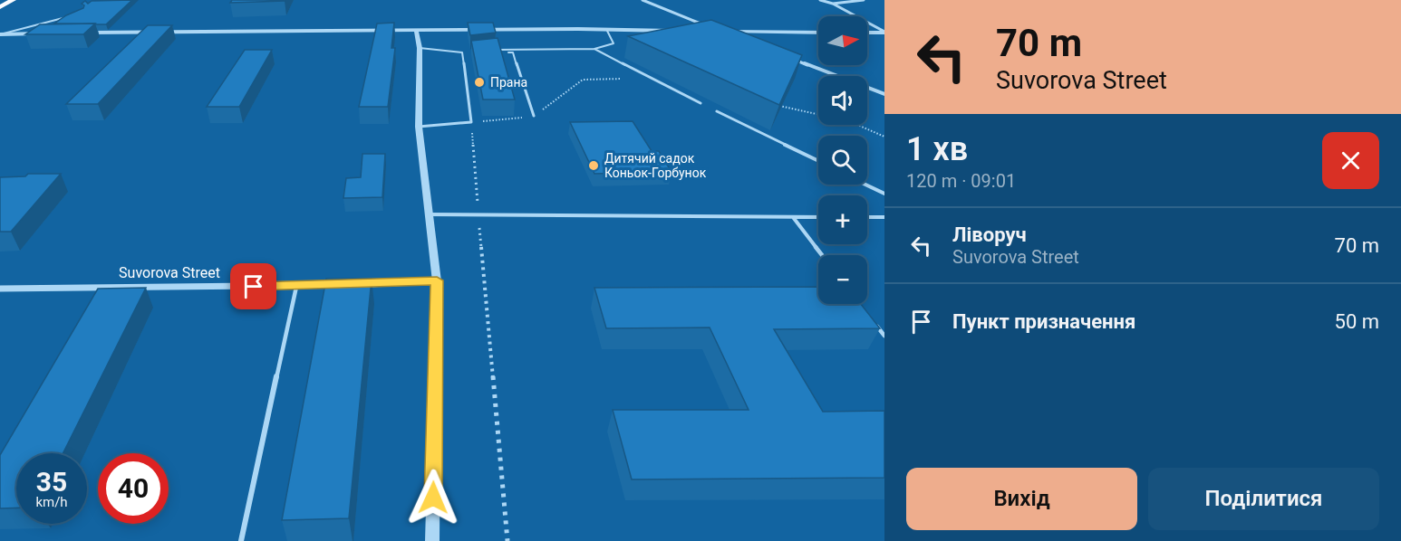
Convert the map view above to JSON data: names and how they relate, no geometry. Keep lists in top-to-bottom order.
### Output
{
  "streets": {
    "street": ["Suvorova Street"]
  },
  "places": ["Прана", "Дитячий садок Коньок-Горбунок"],
  "north": "right",
  "page": {
    "turn": ["70 m", "Suvorova Street"],
    "map_buttons": ["+", "−"],
    "heading": ["1 хв", "120 m · 09:01"],
    "list": [
      {
        "name": "Ліворуч",
        "note": "Suvorova Street",
        "value": "70 m"
      },
      {
        "name": "Пункт призначення",
        "value": "50 m"
      }
    ],
    "speed": "35 km/h",
    "limit": "40",
    "buttons": ["Вихід", "Поділитися"]
  }
}
